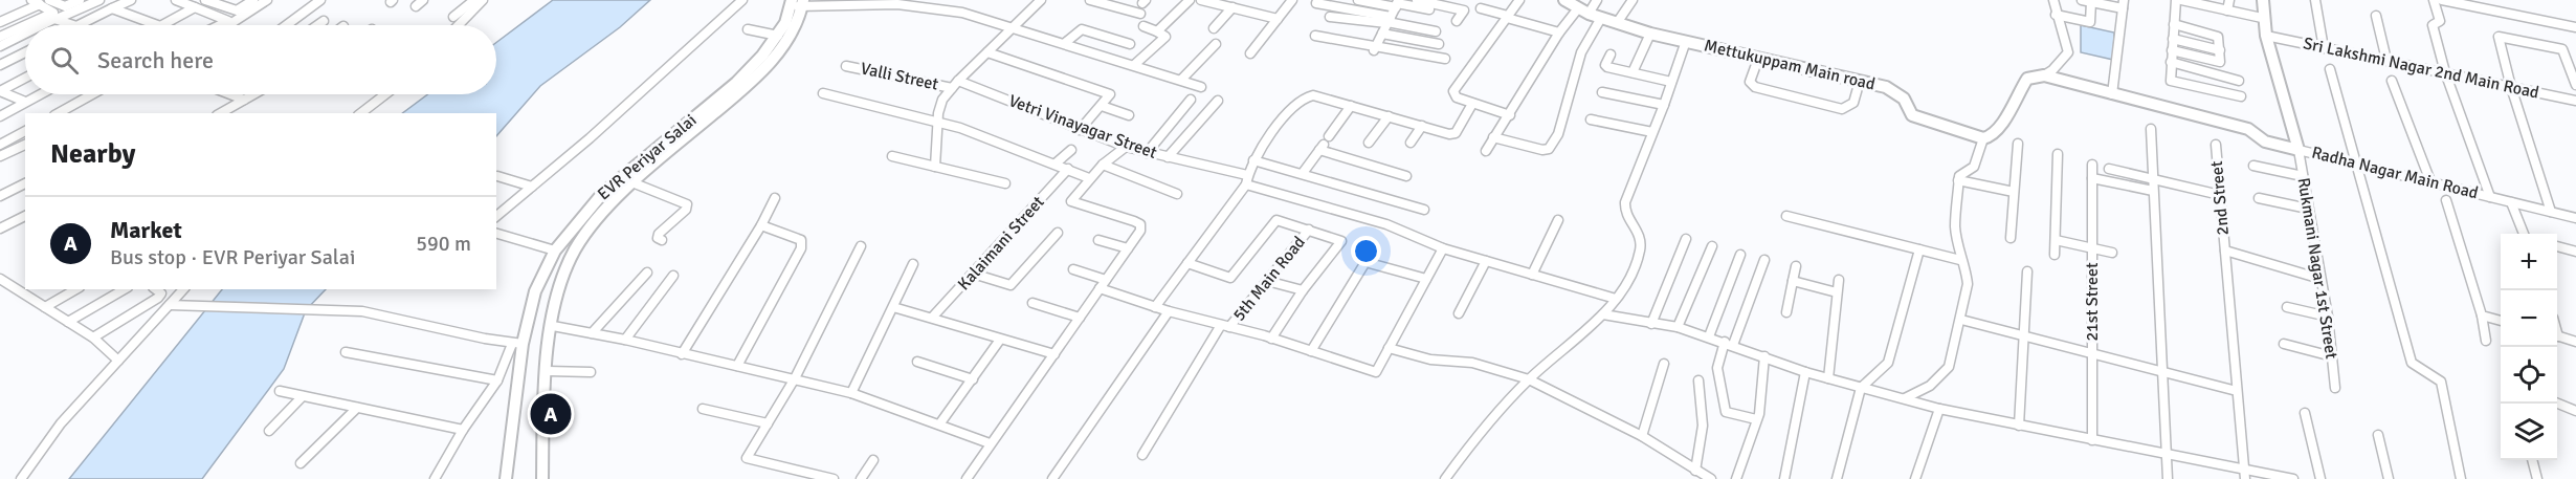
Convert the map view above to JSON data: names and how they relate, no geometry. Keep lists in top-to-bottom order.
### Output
{
  "streets": {
    "main road": ["Mettukuppam Main road", "EVR Periyar Salai"],
    "street": [
      "Sri Lakshmi Nagar 2nd Main Road",
      "Valli Street",
      "Vetri Vinayagar Street",
      "Radha Nagar Main Road",
      "2nd Street",
      "Kalaimani Street",
      "Rukmani Nagar 1st Street",
      "5th Main Road",
      "21st Street"
    ]
  },
  "crossings": [
    ["Radha Nagar Main Road", "Rukmani Nagar 1st Street"]
  ],
  "page": {
    "search": "Search here",
    "heading": "Nearby",
    "list": [
      {
        "mark": "A",
        "name": "Market",
        "note": "Bus stop · EVR Periyar Salai",
        "value": "590 m"
      }
    ],
    "map_buttons": ["+", "−"],
    "pins": "A"
  }
}
